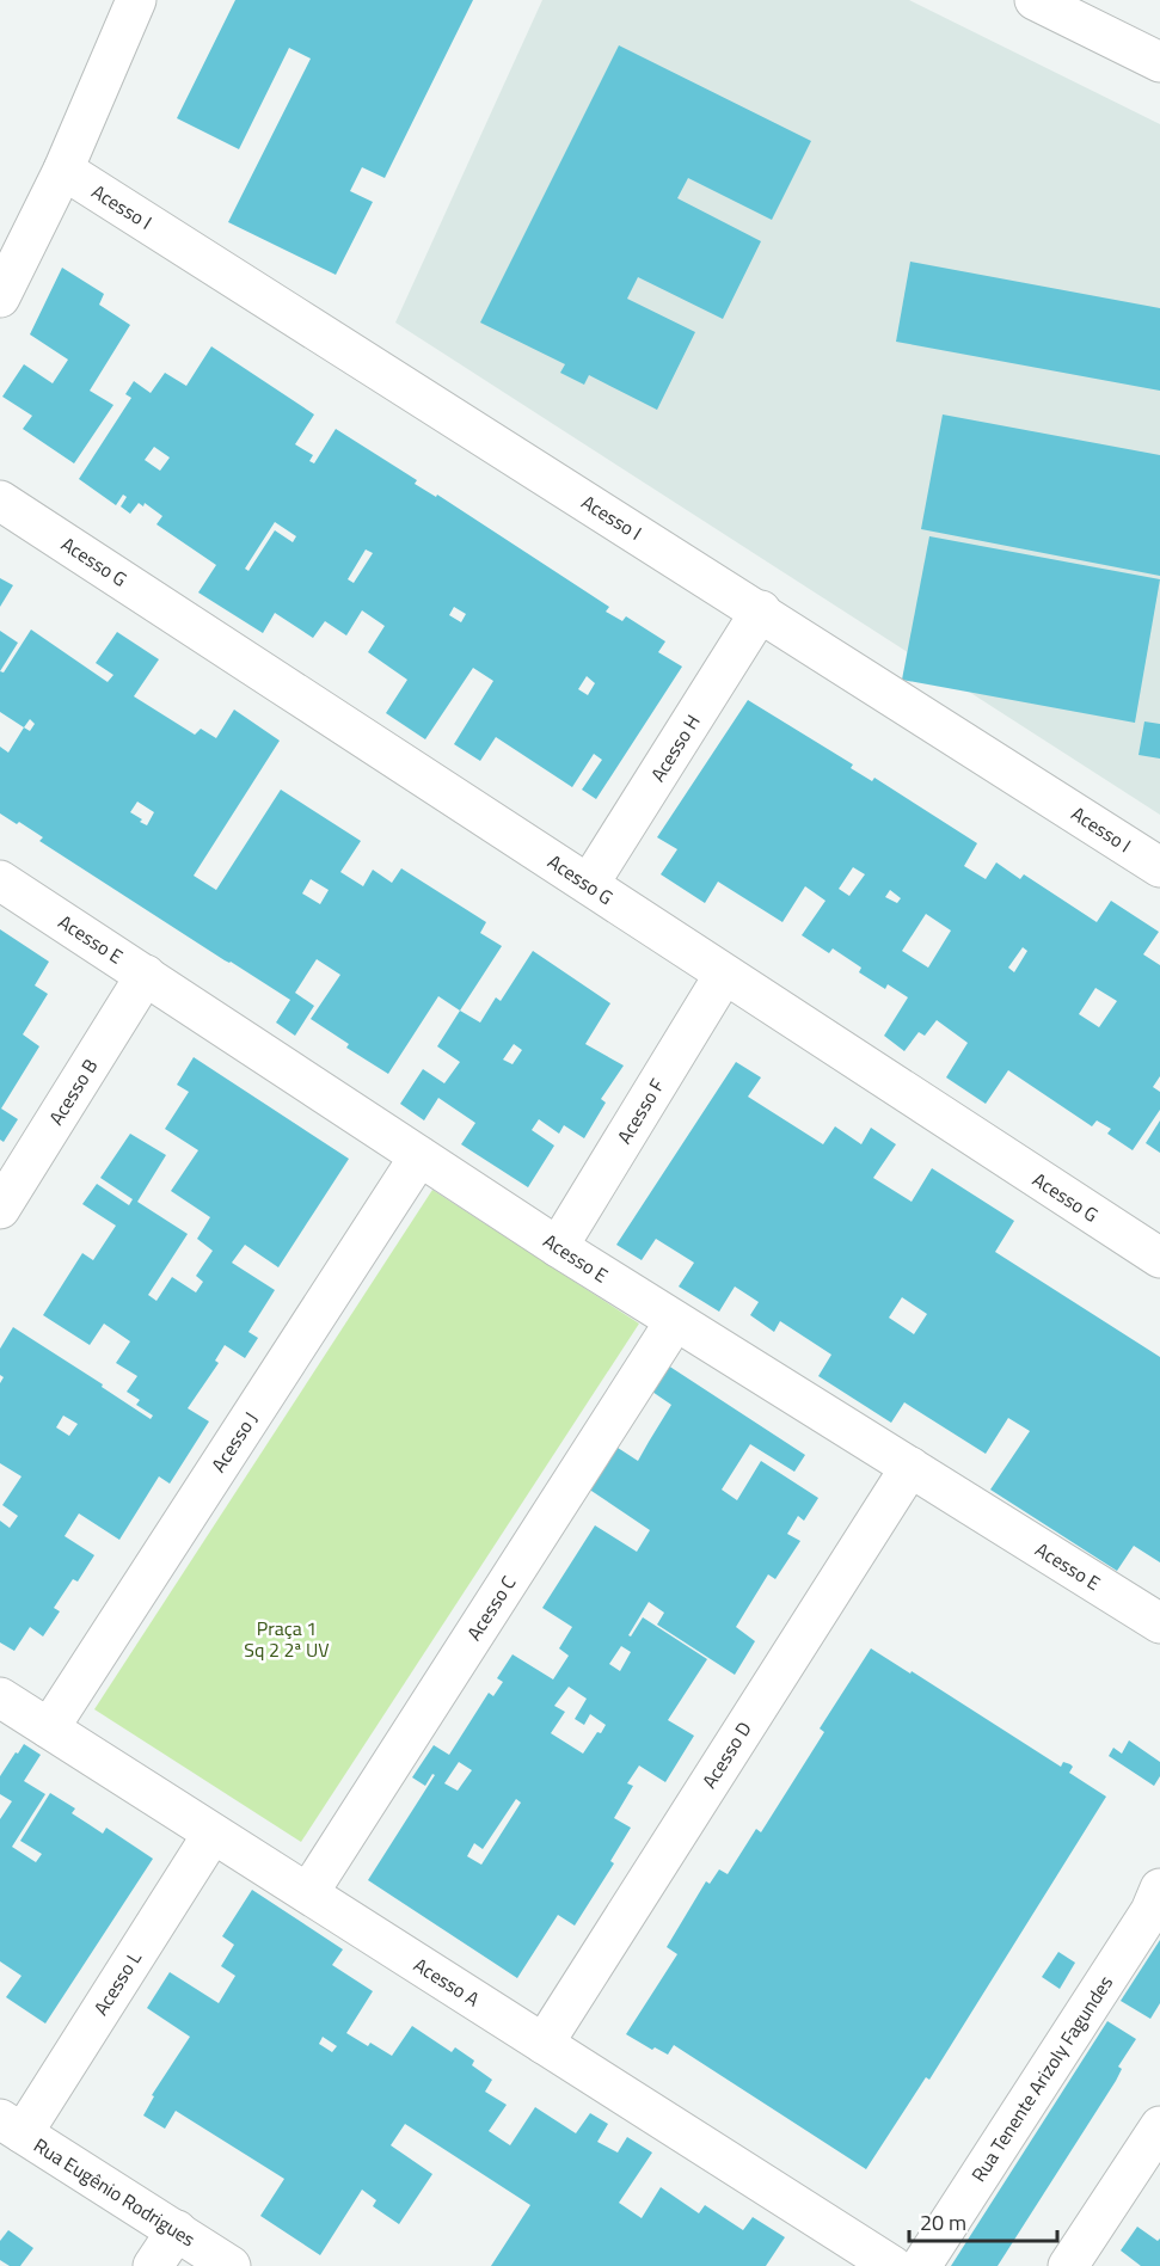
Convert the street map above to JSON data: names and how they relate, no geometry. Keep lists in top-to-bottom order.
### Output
{
  "streets": {
    "street": [
      "Acesso I",
      "Acesso G",
      "Acesso H",
      "Acesso E",
      "Acesso B",
      "Acesso F",
      "Acesso J",
      "Acesso C",
      "Acesso D",
      "Acesso A",
      "Acesso L",
      "Rua Tenente Arizoly Fagundes",
      "Rua Eugênio Rodrigues"
    ]
  },
  "crossings": [
    ["Acesso I", "Acesso H"],
    ["Acesso G", "Acesso H"],
    ["Acesso G", "Acesso F"],
    ["Acesso E", "Acesso B"],
    ["Acesso E", "Acesso F"],
    ["Acesso E", "Acesso J"],
    ["Acesso E", "Acesso C"],
    ["Acesso E", "Acesso D"],
    ["Acesso J", "Acesso A"],
    ["Acesso C", "Acesso A"],
    ["Acesso D", "Acesso A"],
    ["Acesso A", "Acesso L"],
    ["Acesso L", "Rua Eugênio Rodrigues"]
  ],
  "parks": ["Praça 1 Sq 2 2ª UV"],
  "scale_bar": "20 m"
}
